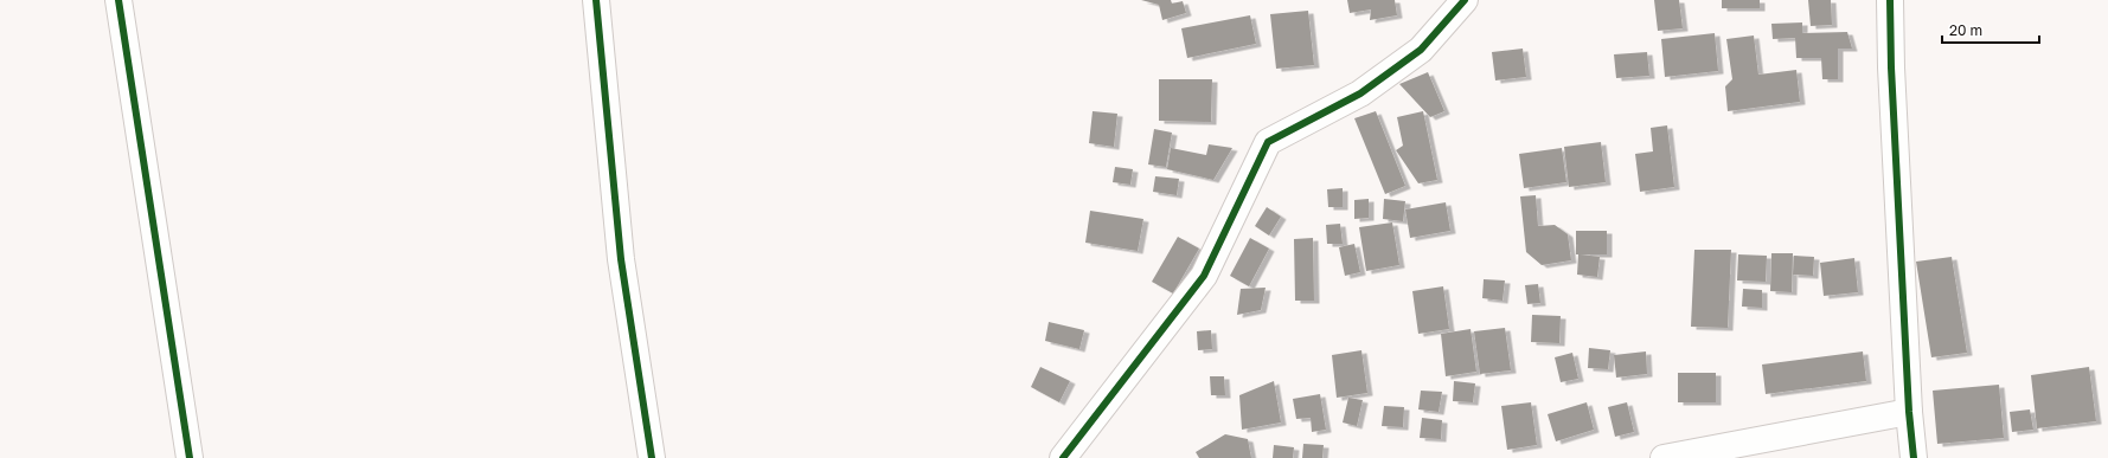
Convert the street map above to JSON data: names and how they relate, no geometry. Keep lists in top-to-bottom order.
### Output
{
  "scale_bar": "20 m"
}
